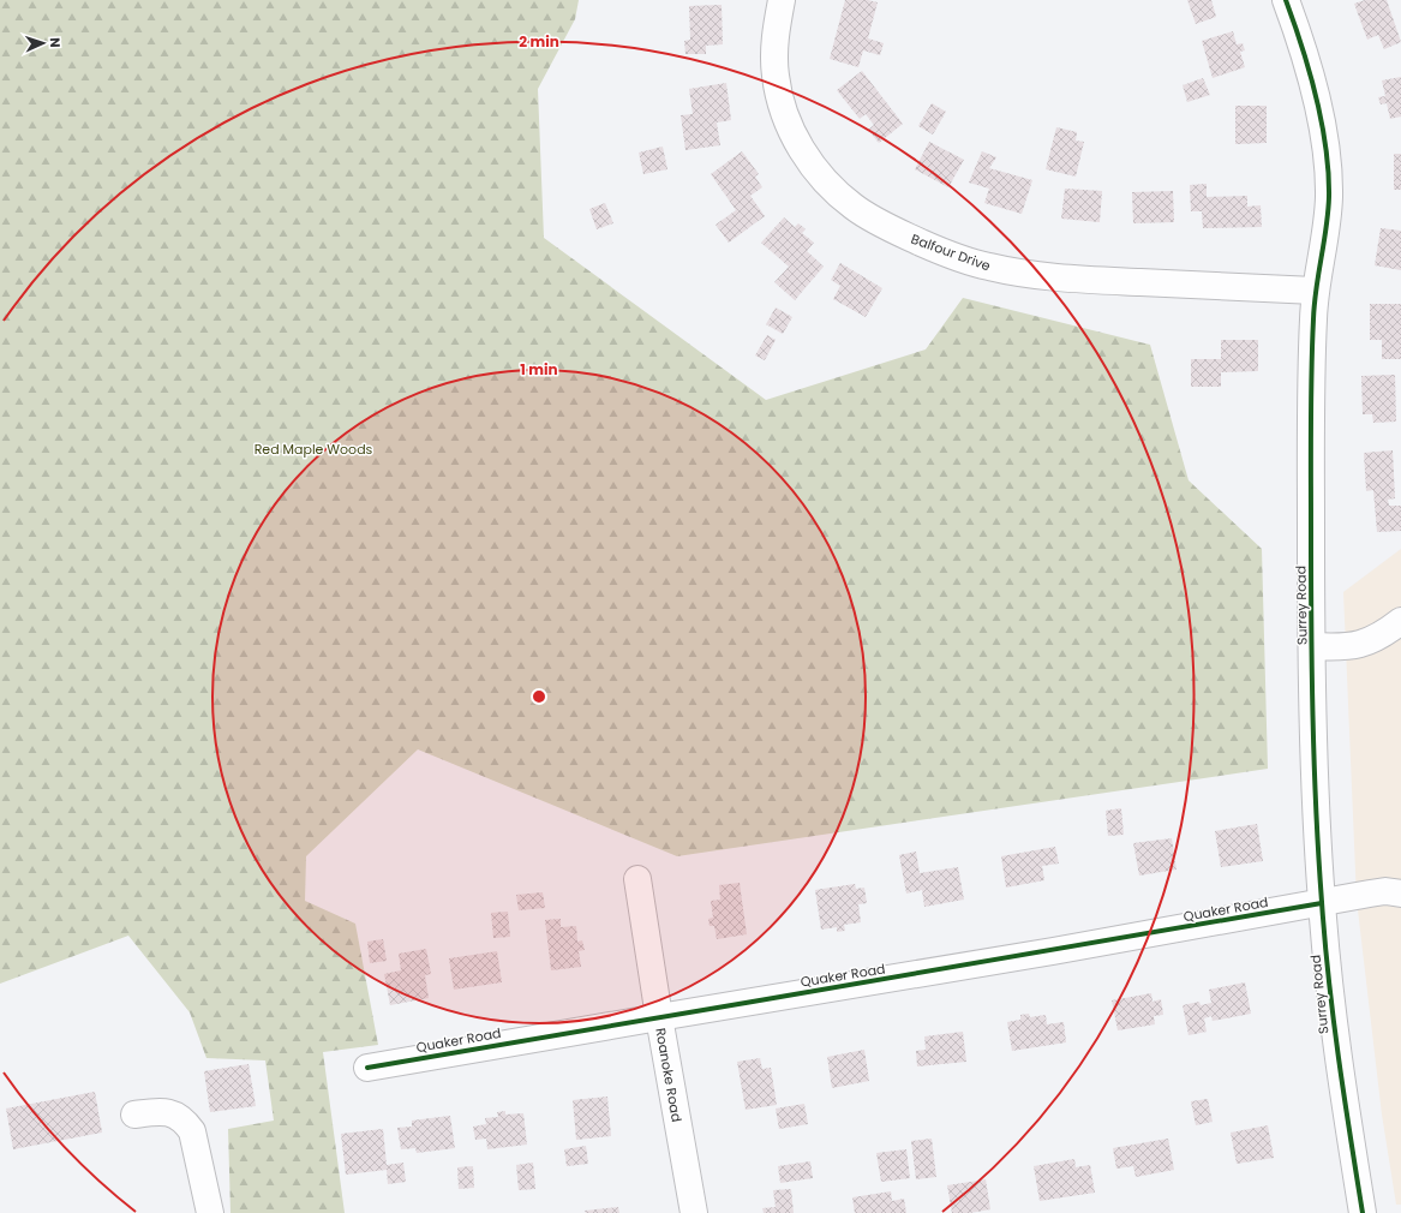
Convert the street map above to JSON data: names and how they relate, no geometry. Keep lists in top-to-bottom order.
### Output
{
  "streets": {
    "street": [
      "Balfour Drive",
      "Surrey Road",
      "Quaker Road",
      "Roanoke Road"
    ]
  },
  "crossings": [
    ["Balfour Drive", "Surrey Road"],
    ["Surrey Road", "Quaker Road"],
    ["Quaker Road", "Roanoke Road"]
  ],
  "parks": ["Red Maple Woods"],
  "north": "right",
  "rings": ["2 min", "1 min"]
}
